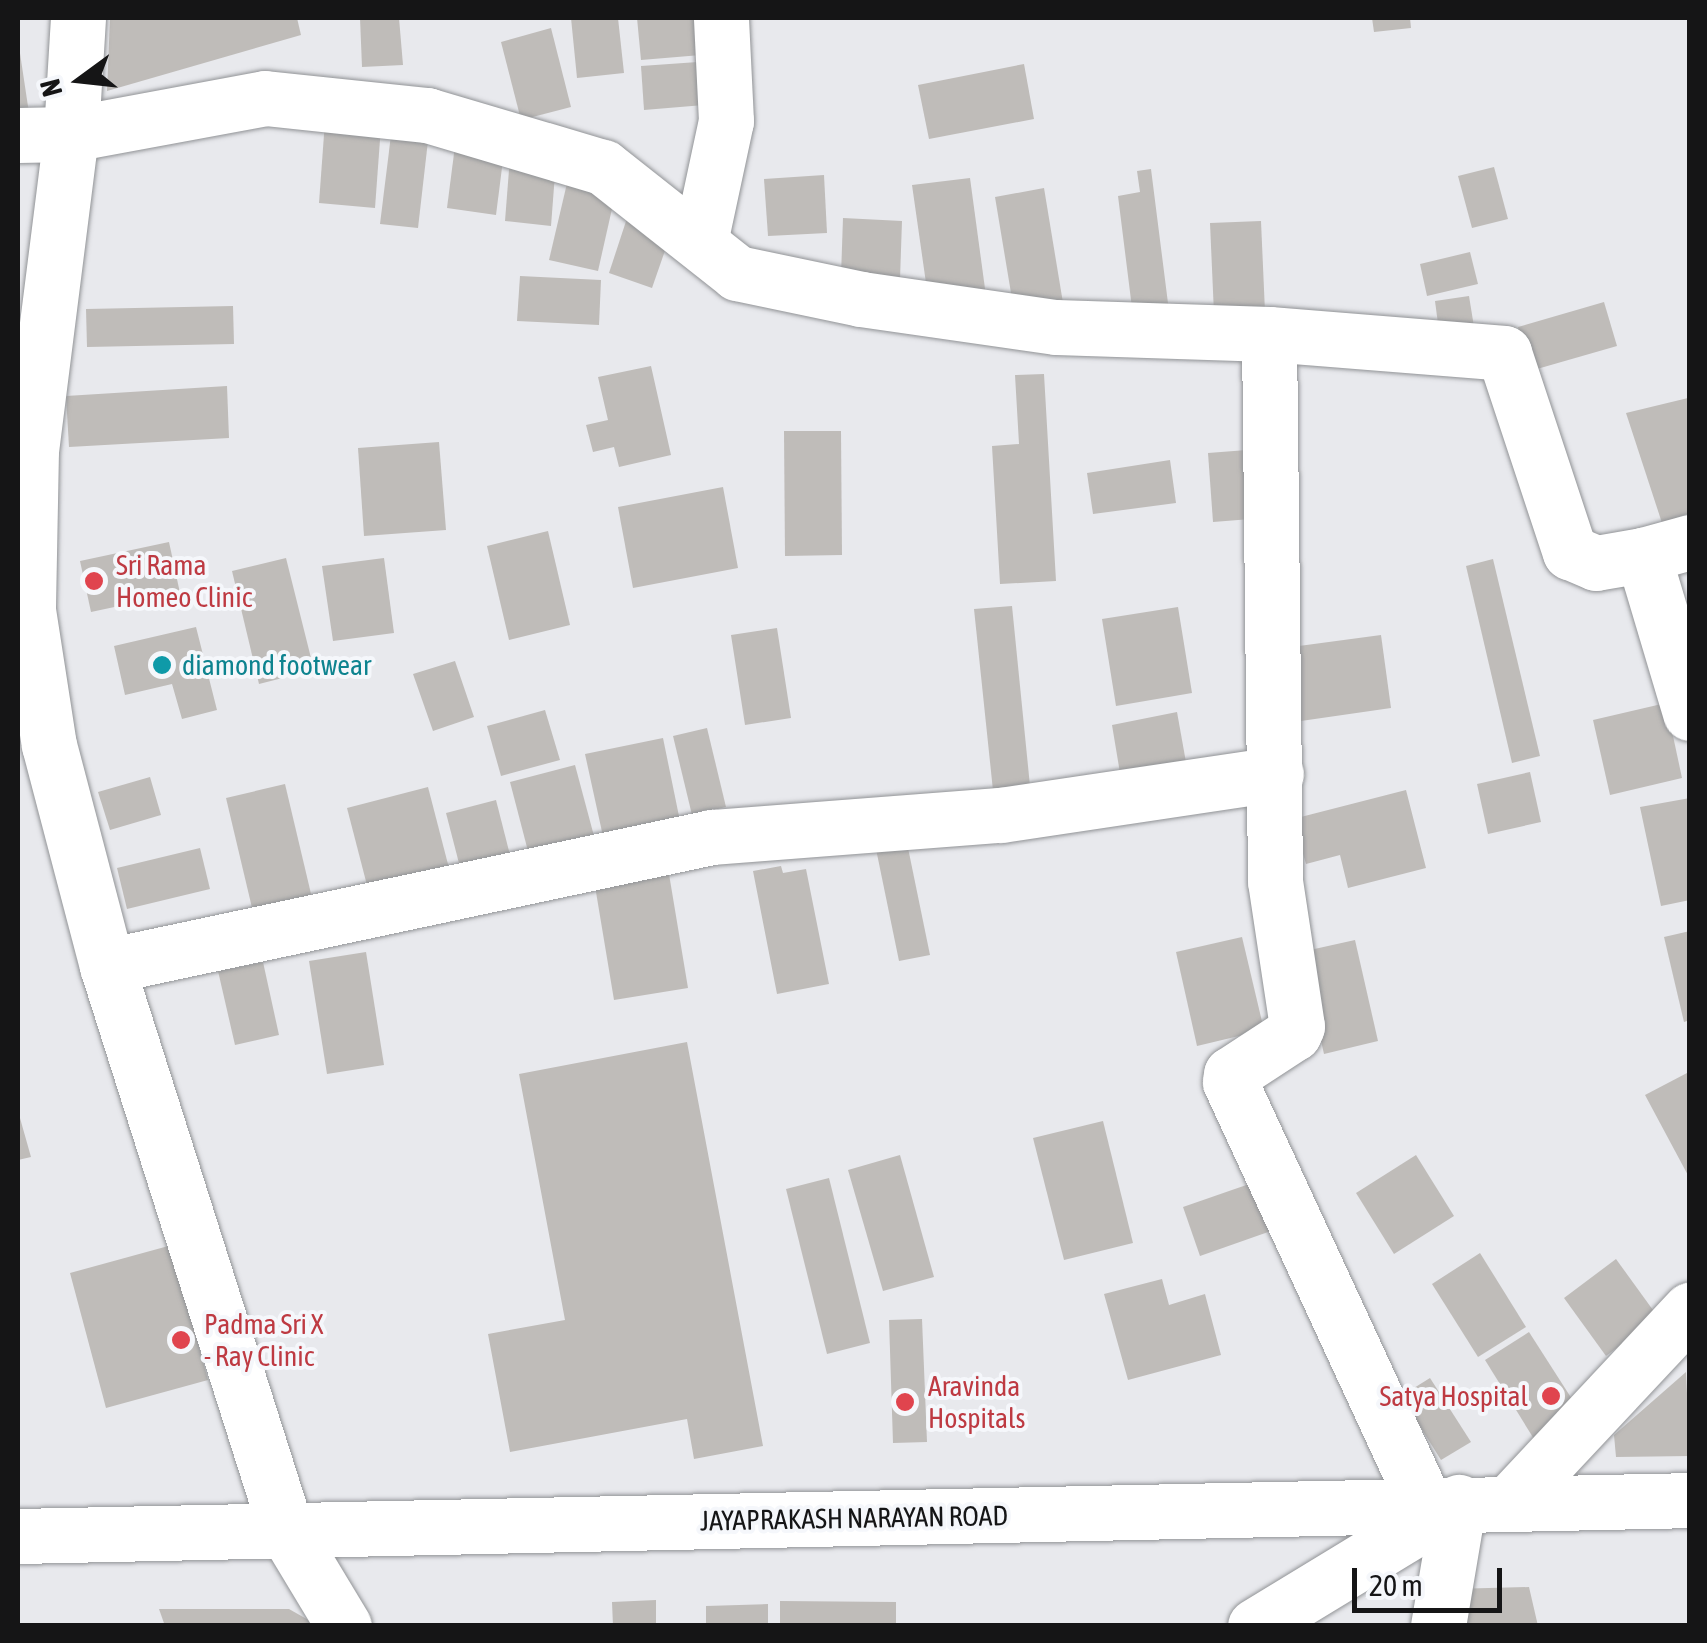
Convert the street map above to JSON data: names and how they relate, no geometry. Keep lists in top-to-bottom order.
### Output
{
  "streets": {
    "street": ["JAYAPRAKASH NARAYAN ROAD"]
  },
  "places": [
    "Sri Rama Homeo Clinic",
    "diamond footwear",
    "Padma Sri X - Ray Clinic",
    "Satya Hospital",
    "Aravinda Hospitals"
  ],
  "scale_bar": "20 m",
  "north": "left"
}
